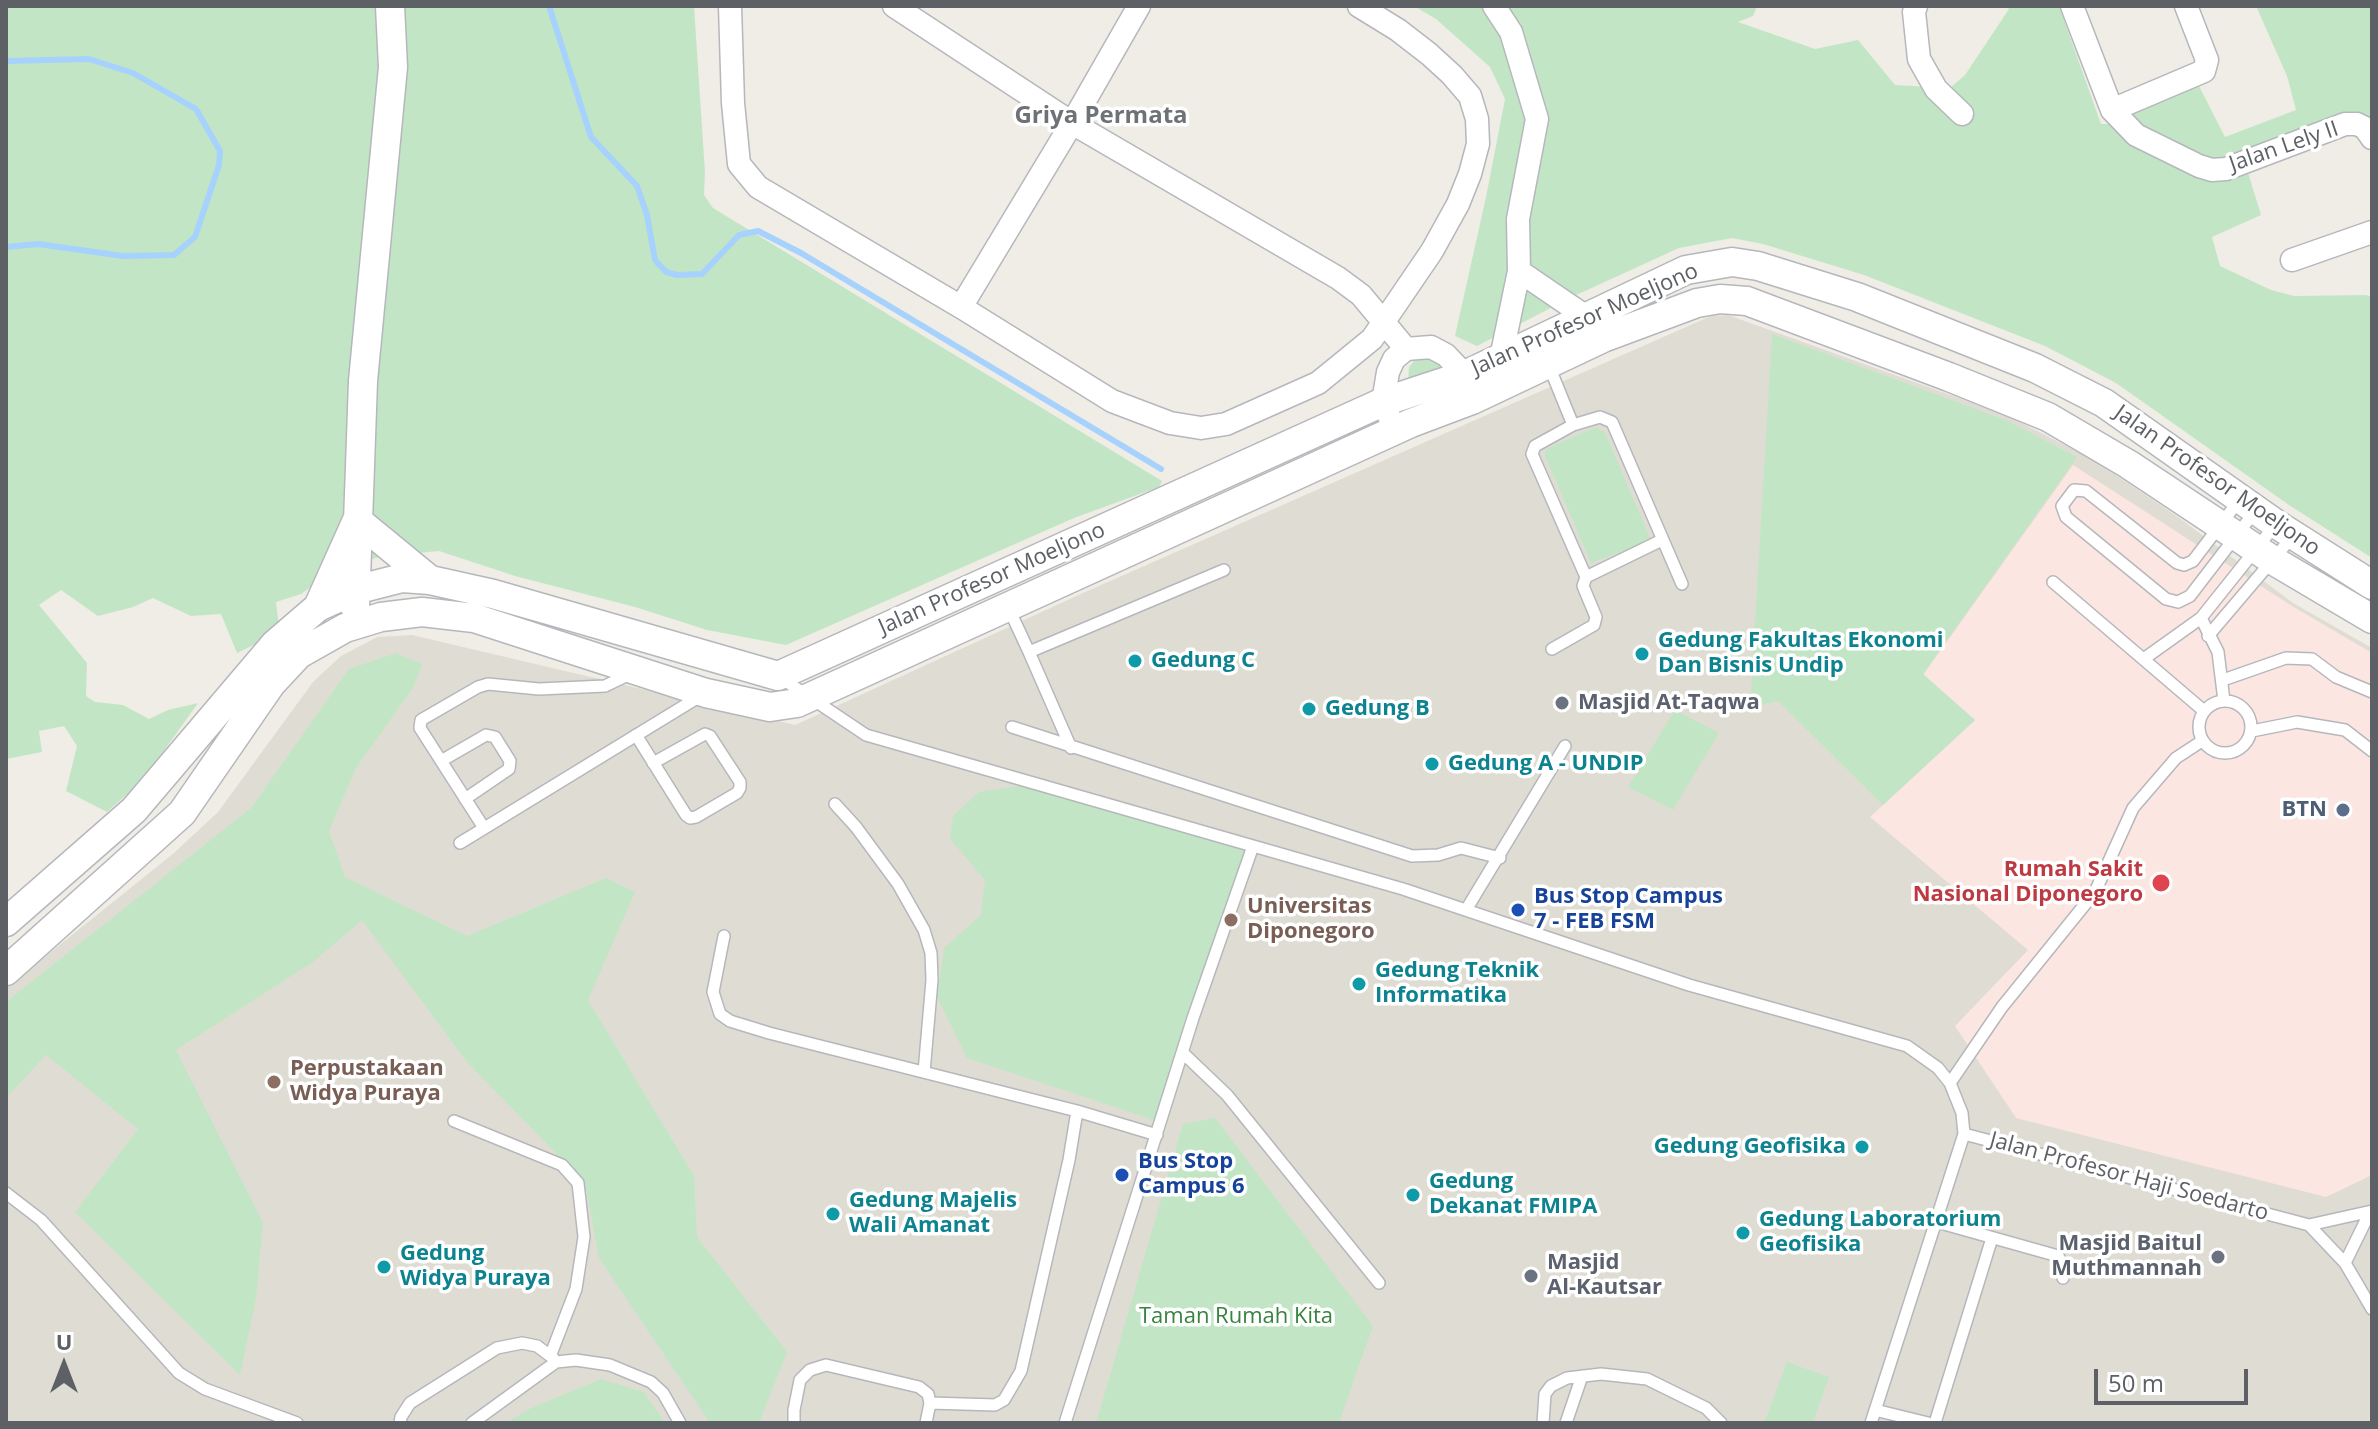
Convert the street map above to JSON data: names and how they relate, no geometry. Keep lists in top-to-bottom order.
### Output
{
  "streets": {
    "street": ["Jalan Lely II", "Jalan Profesor Moeljono"],
    "lane": ["Jalan Profesor Haji Soedarto"]
  },
  "districts": ["Griya Permata"],
  "parks": ["Taman Rumah Kita"],
  "places": [
    "Gedung Fakultas Ekonomi Dan Bisnis Undip",
    "Gedung C",
    "Masjid At-Taqwa",
    "Gedung B",
    "Gedung A - UNDIP",
    "BTN",
    "Rumah Sakit Nasional Diponegoro",
    "Bus Stop Campus 7 - FEB FSM",
    "Universitas Diponegoro",
    "Gedung Teknik Informatika",
    "Perpustakaan Widya Puraya",
    "Gedung Geofisika",
    "Bus Stop Campus 6",
    "Gedung Dekanat FMIPA",
    "Gedung Majelis Wali Amanat",
    "Gedung Laboratorium Geofisika",
    "Masjid Baitul Muthmannah",
    "Gedung Widya Puraya",
    "Masjid Al-Kautsar"
  ],
  "scale_bar": "50 m",
  "north": "top"
}
